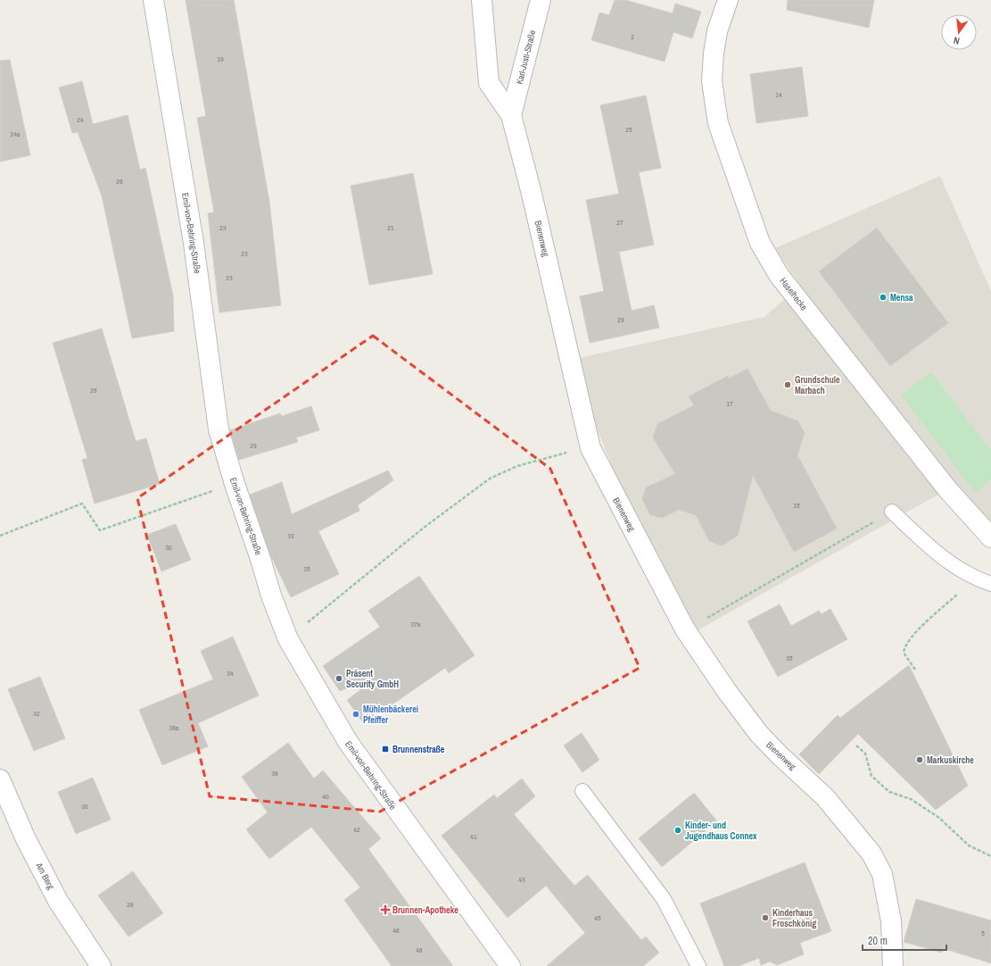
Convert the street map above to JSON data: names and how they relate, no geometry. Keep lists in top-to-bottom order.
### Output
{
  "streets": {
    "street": [
      "Karl-Justi-Straße",
      "Emil-von-Behring-Straße",
      "Bienenweg",
      "Haselhecke",
      "Am Berg"
    ]
  },
  "crossings": [
    ["Karl-Justi-Straße", "Bienenweg"]
  ],
  "places": {
    "other": [
      "Mensa",
      "Grundschule Marbach",
      "Präsent Security GmbH",
      "Mühlenbäckerei Pfeiffer",
      "Markuskirche",
      "Kinder- und Jugendhaus Connex",
      "Kinderhaus Froschkönig"
    ],
    "transit": ["Brunnenstraße"],
    "health": ["Brunnen-Apotheke"]
  },
  "house_numbers": [
    "2",
    "19",
    "14",
    "24",
    "25",
    "24a",
    "26",
    "27",
    "23",
    "21",
    "23",
    "23",
    "29",
    "28",
    "17",
    "29",
    "15",
    "33",
    "30",
    "35",
    "37a",
    "35",
    "34",
    "32",
    "38a",
    "38",
    "40",
    "30",
    "42",
    "41",
    "43",
    "28",
    "45",
    "46",
    "5",
    "46"
  ],
  "scale_bar": "20 m",
  "north": "bottom"
}
